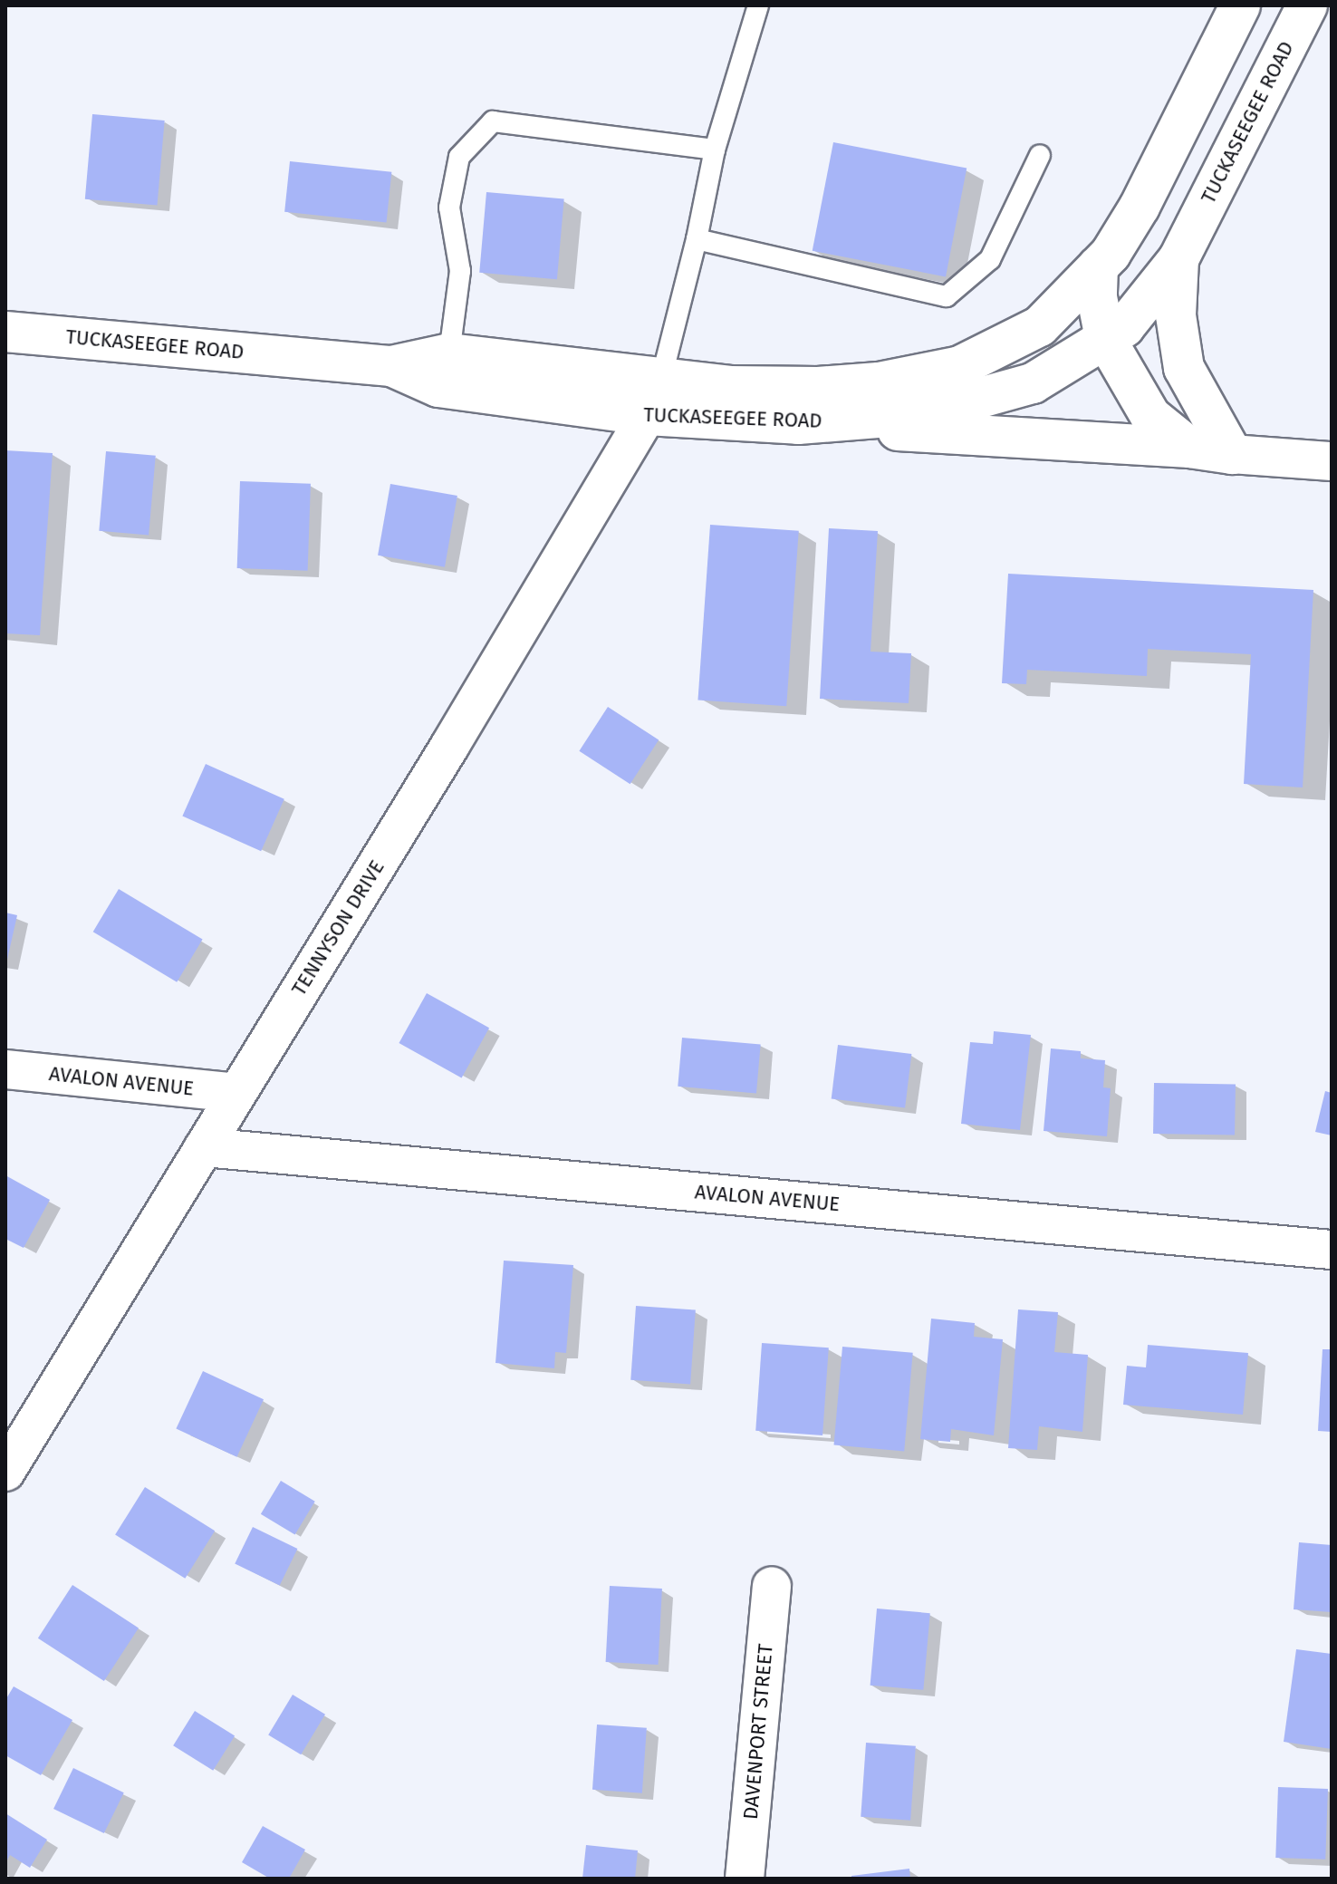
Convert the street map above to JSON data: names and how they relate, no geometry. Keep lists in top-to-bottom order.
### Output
{
  "streets": {
    "main road": ["TUCKASEEGEE ROAD"],
    "street": ["TENNYSON DRIVE", "AVALON AVENUE", "DAVENPORT STREET"]
  },
  "crossings": [
    ["TUCKASEEGEE ROAD", "TENNYSON DRIVE"],
    ["TENNYSON DRIVE", "AVALON AVENUE"]
  ]
}
